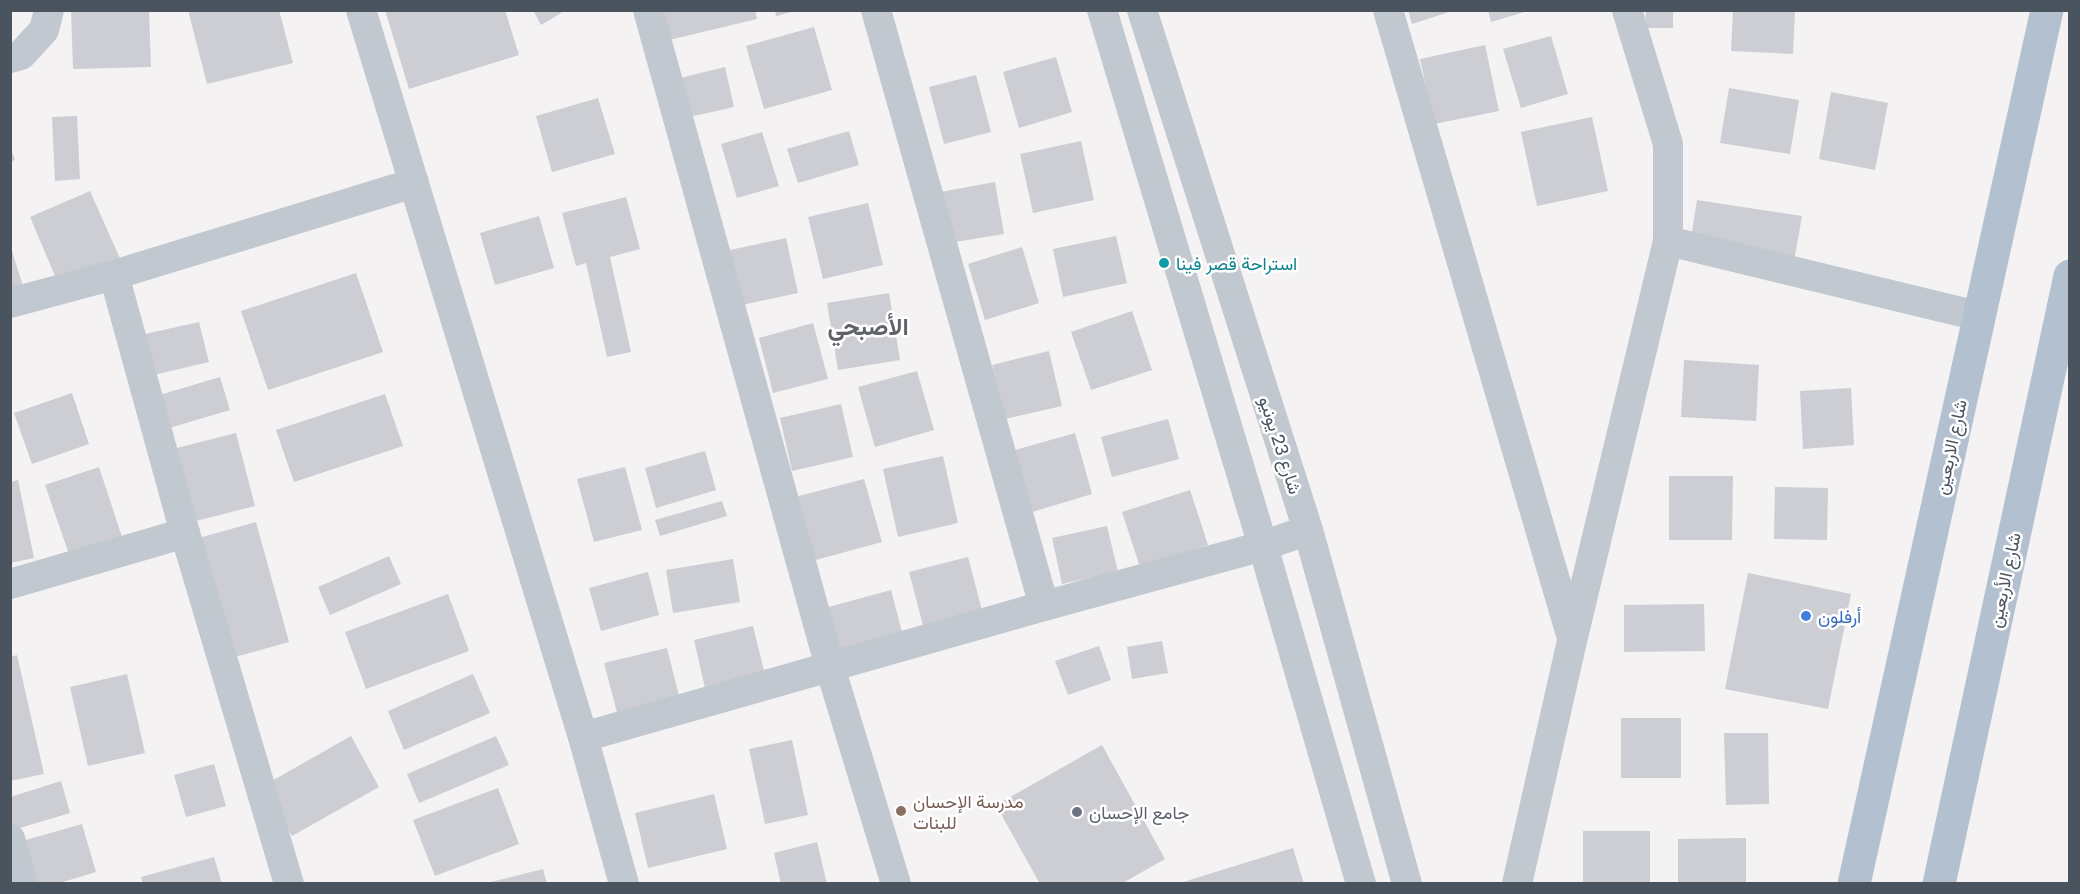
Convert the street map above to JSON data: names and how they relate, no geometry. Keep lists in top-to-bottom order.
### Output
{
  "streets": {
    "main road": ["شارع الاربعين", "شارع الأربعين"],
    "street": ["شارع 23 يونيو"]
  },
  "districts": ["الأصبحي"],
  "places": [
    "استراحة قصر فينا",
    "أرفلون",
    "مدرسة الإحسان للبنات",
    "جامع الإحسان"
  ]
}
